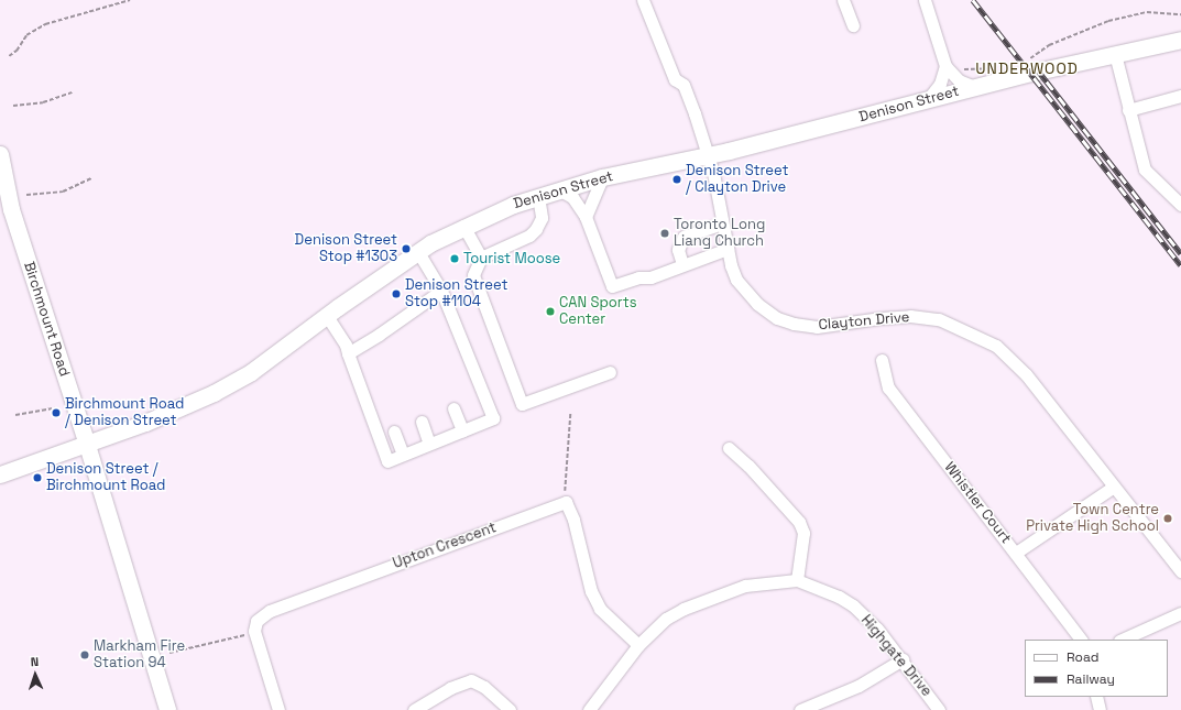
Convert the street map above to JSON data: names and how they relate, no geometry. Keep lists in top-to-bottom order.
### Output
{
  "streets": {
    "main road": ["Denison Street", "Birchmount Road"],
    "street": [
      "Clayton Drive",
      "Whistler Court",
      "Upton Crescent",
      "Highgate Drive"
    ]
  },
  "crossings": [
    ["Denison Street", "Birchmount Road"],
    ["Denison Street", "Clayton Drive"]
  ],
  "districts": ["UNDERWOOD"],
  "places": [
    "Denison Street / Clayton Drive",
    "Toronto Long Liang Church",
    "Denison Street Stop #1303",
    "Tourist Moose",
    "Denison Street Stop #1104",
    "CAN Sports Center",
    "Birchmount Road / Denison Street",
    "Denison Street / Birchmount Road",
    "Town Centre Private High School",
    "Markham Fire Station 94"
  ],
  "legend": ["Road", "Railway"],
  "north": "top"
}
